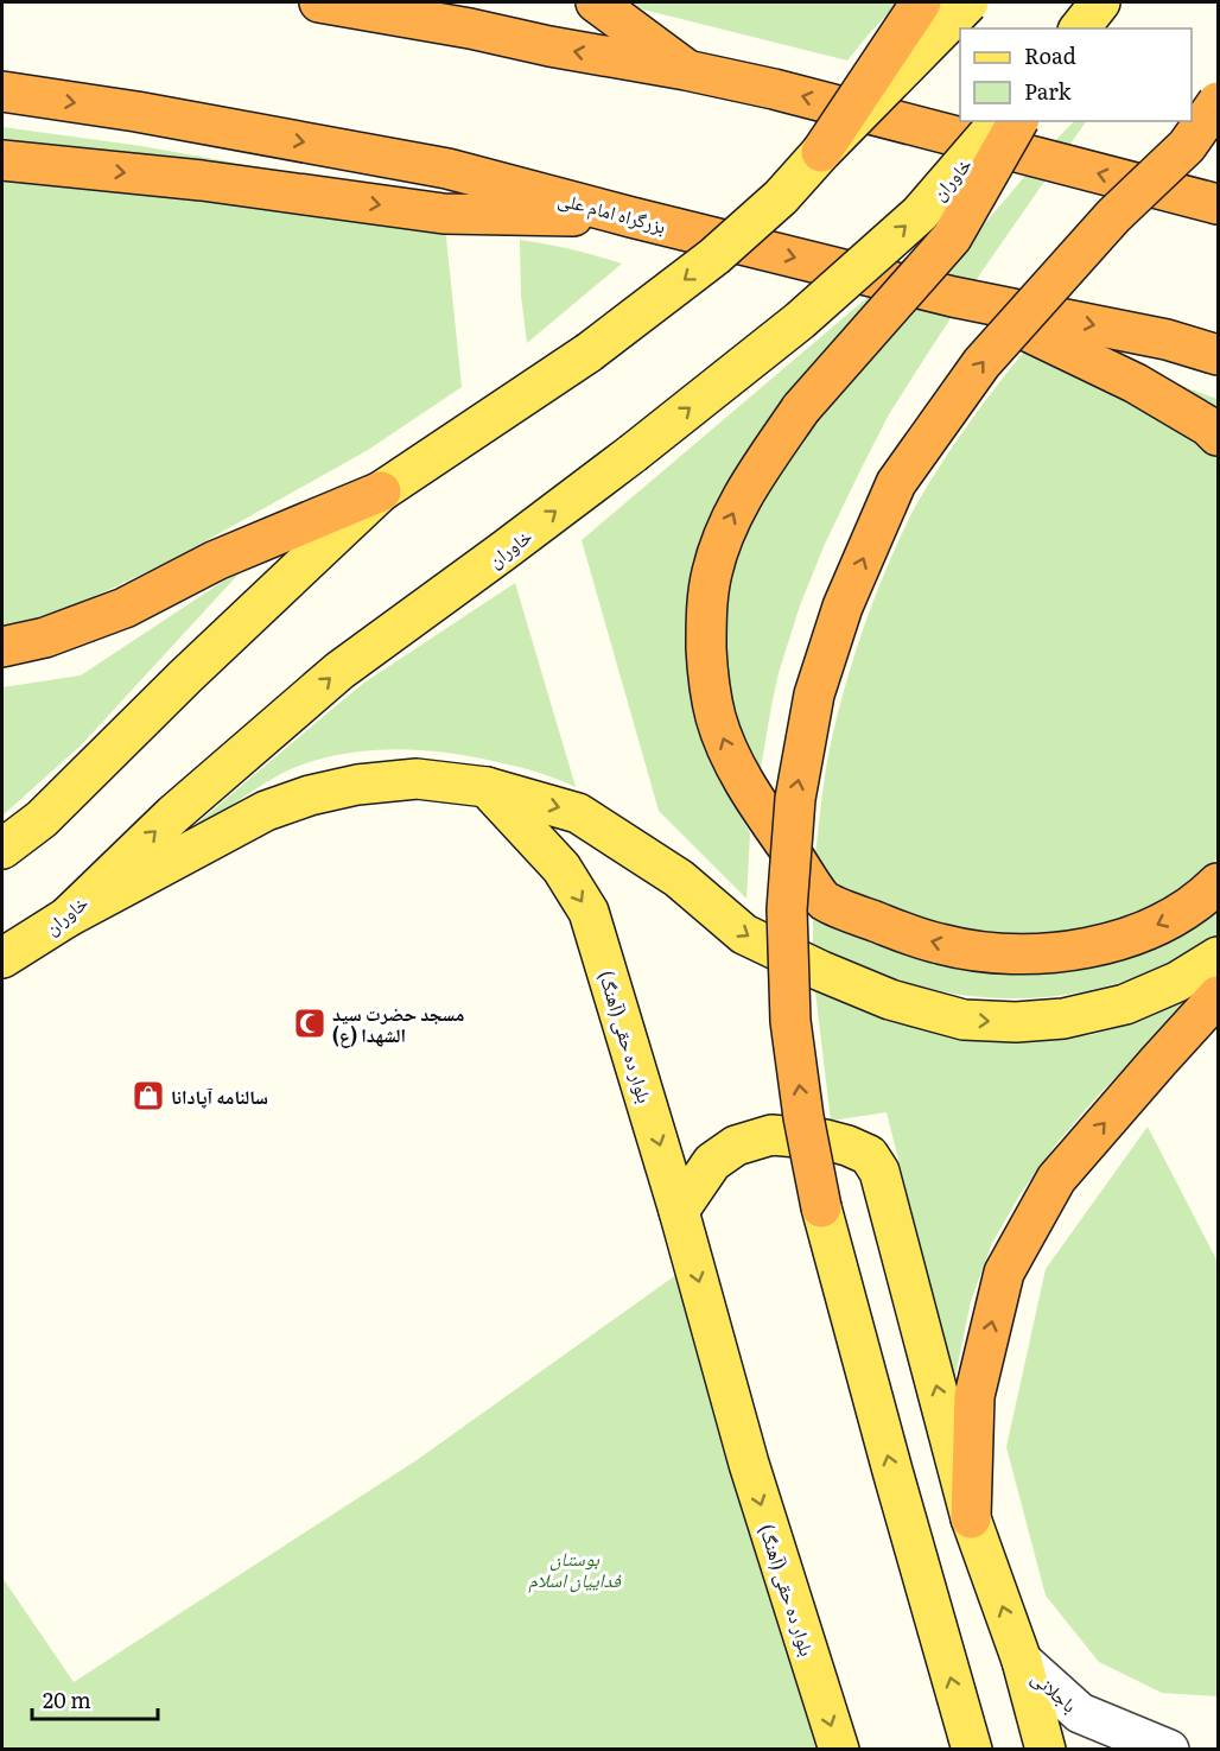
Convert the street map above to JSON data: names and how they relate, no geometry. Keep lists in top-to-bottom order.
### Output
{
  "streets": {
    "highway": ["بزرگراه امام علی"],
    "main road": ["خاوران", "بلوار ده حقی (آهنگ)"],
    "street": ["باجلانی"]
  },
  "parks": ["بوستان فداییان اسلام"],
  "places": {
    "mosque": ["مسجد حضرت سید الشهدا (ع)"],
    "shop": ["سالنامه آپادانا"]
  },
  "legend": ["Road", "Park"],
  "scale_bar": "20 m"
}
